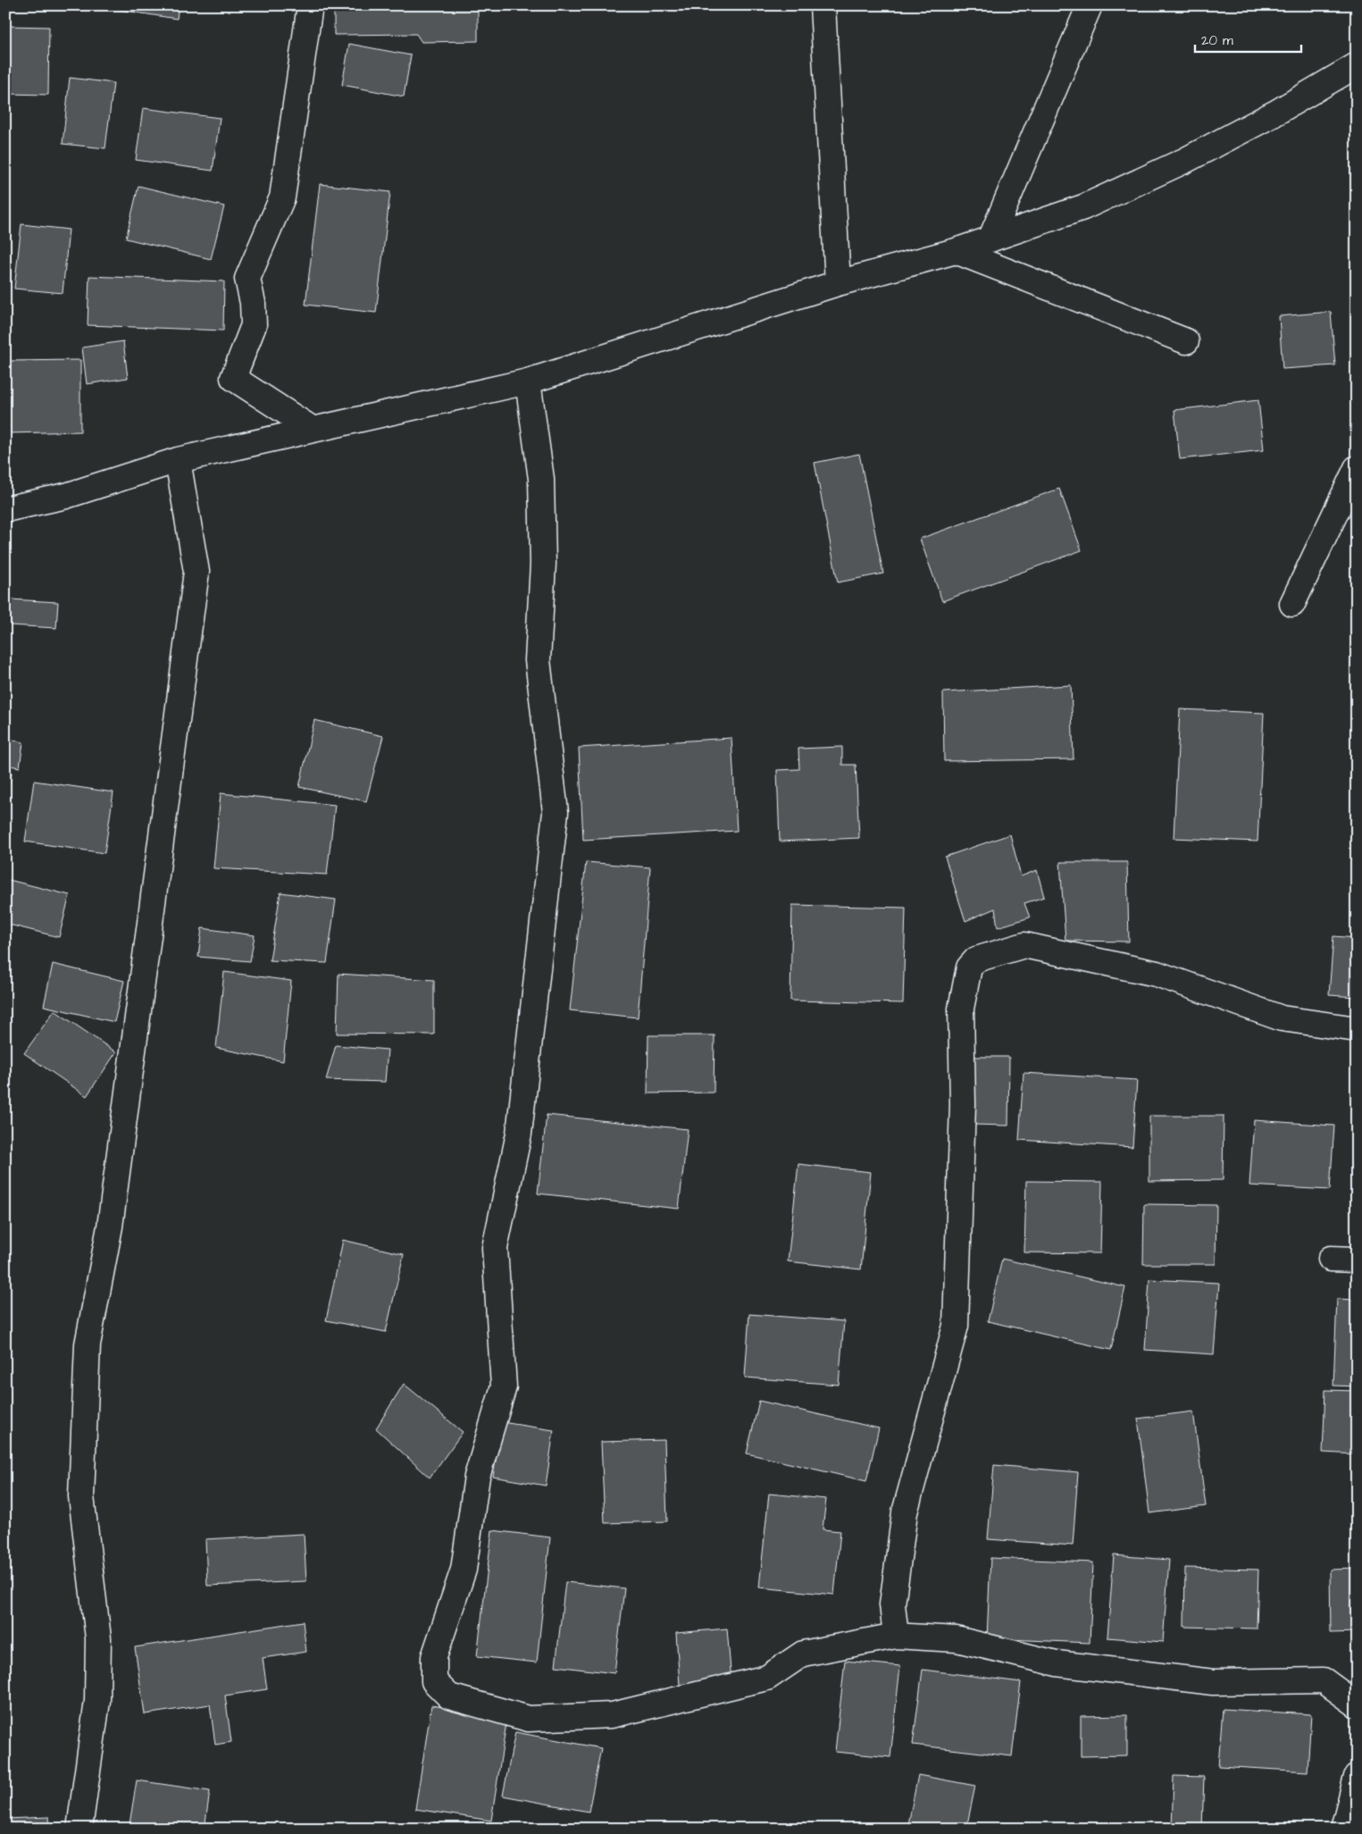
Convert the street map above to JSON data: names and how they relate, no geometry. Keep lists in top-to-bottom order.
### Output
{
  "scale_bar": "20 m"
}
